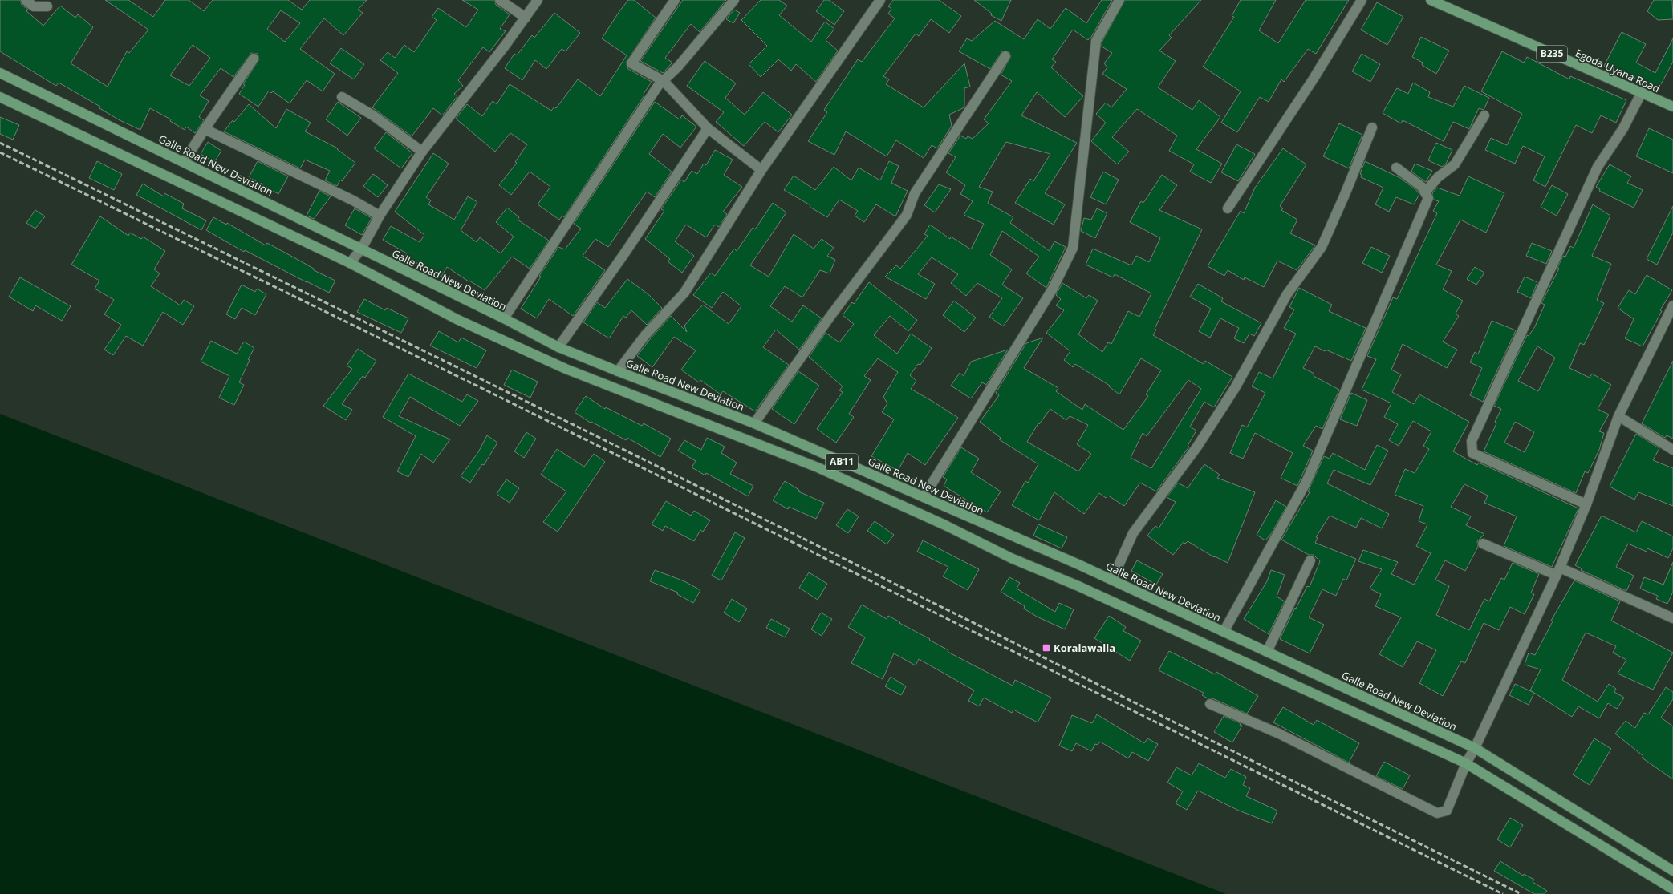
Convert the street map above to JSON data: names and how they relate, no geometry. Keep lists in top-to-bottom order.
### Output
{
  "streets": {
    "main road": [
      "B235",
      "Egoda Uyana Road",
      "Galle Road New Deviation",
      "AB11"
    ]
  },
  "places": {
    "transit": ["Koralawalla"]
  }
}
